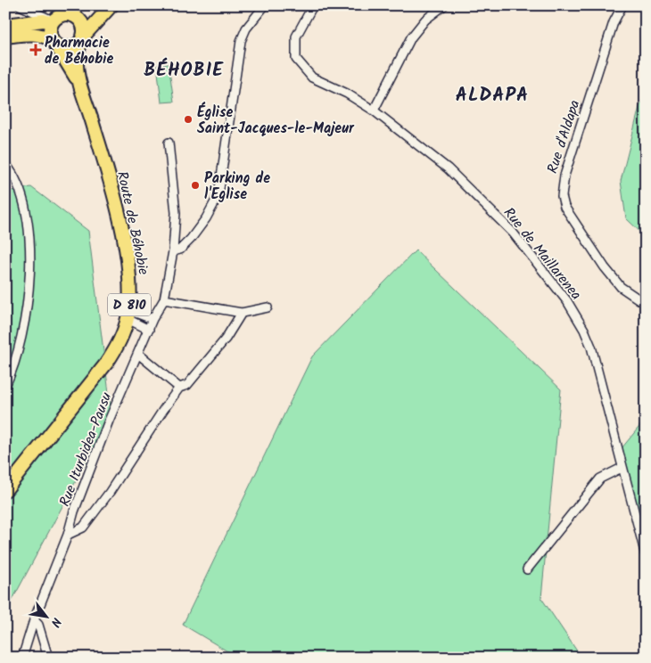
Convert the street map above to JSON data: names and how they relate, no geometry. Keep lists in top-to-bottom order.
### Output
{
  "streets": {
    "main road": ["Route de Béhobie", "D 810"],
    "street": ["Rue d'Aldapa", "Rue de Maillarenea", "Rue Iturbidea-Pausu"]
  },
  "districts": ["BÉHOBIE", "ALDAPA"],
  "places": {
    "health": ["Pharmacie de Béhobie"],
    "other": ["Église Saint-Jacques-le-Majeur", "Parking de l'Eglise"]
  },
  "north": "bottom right"
}
